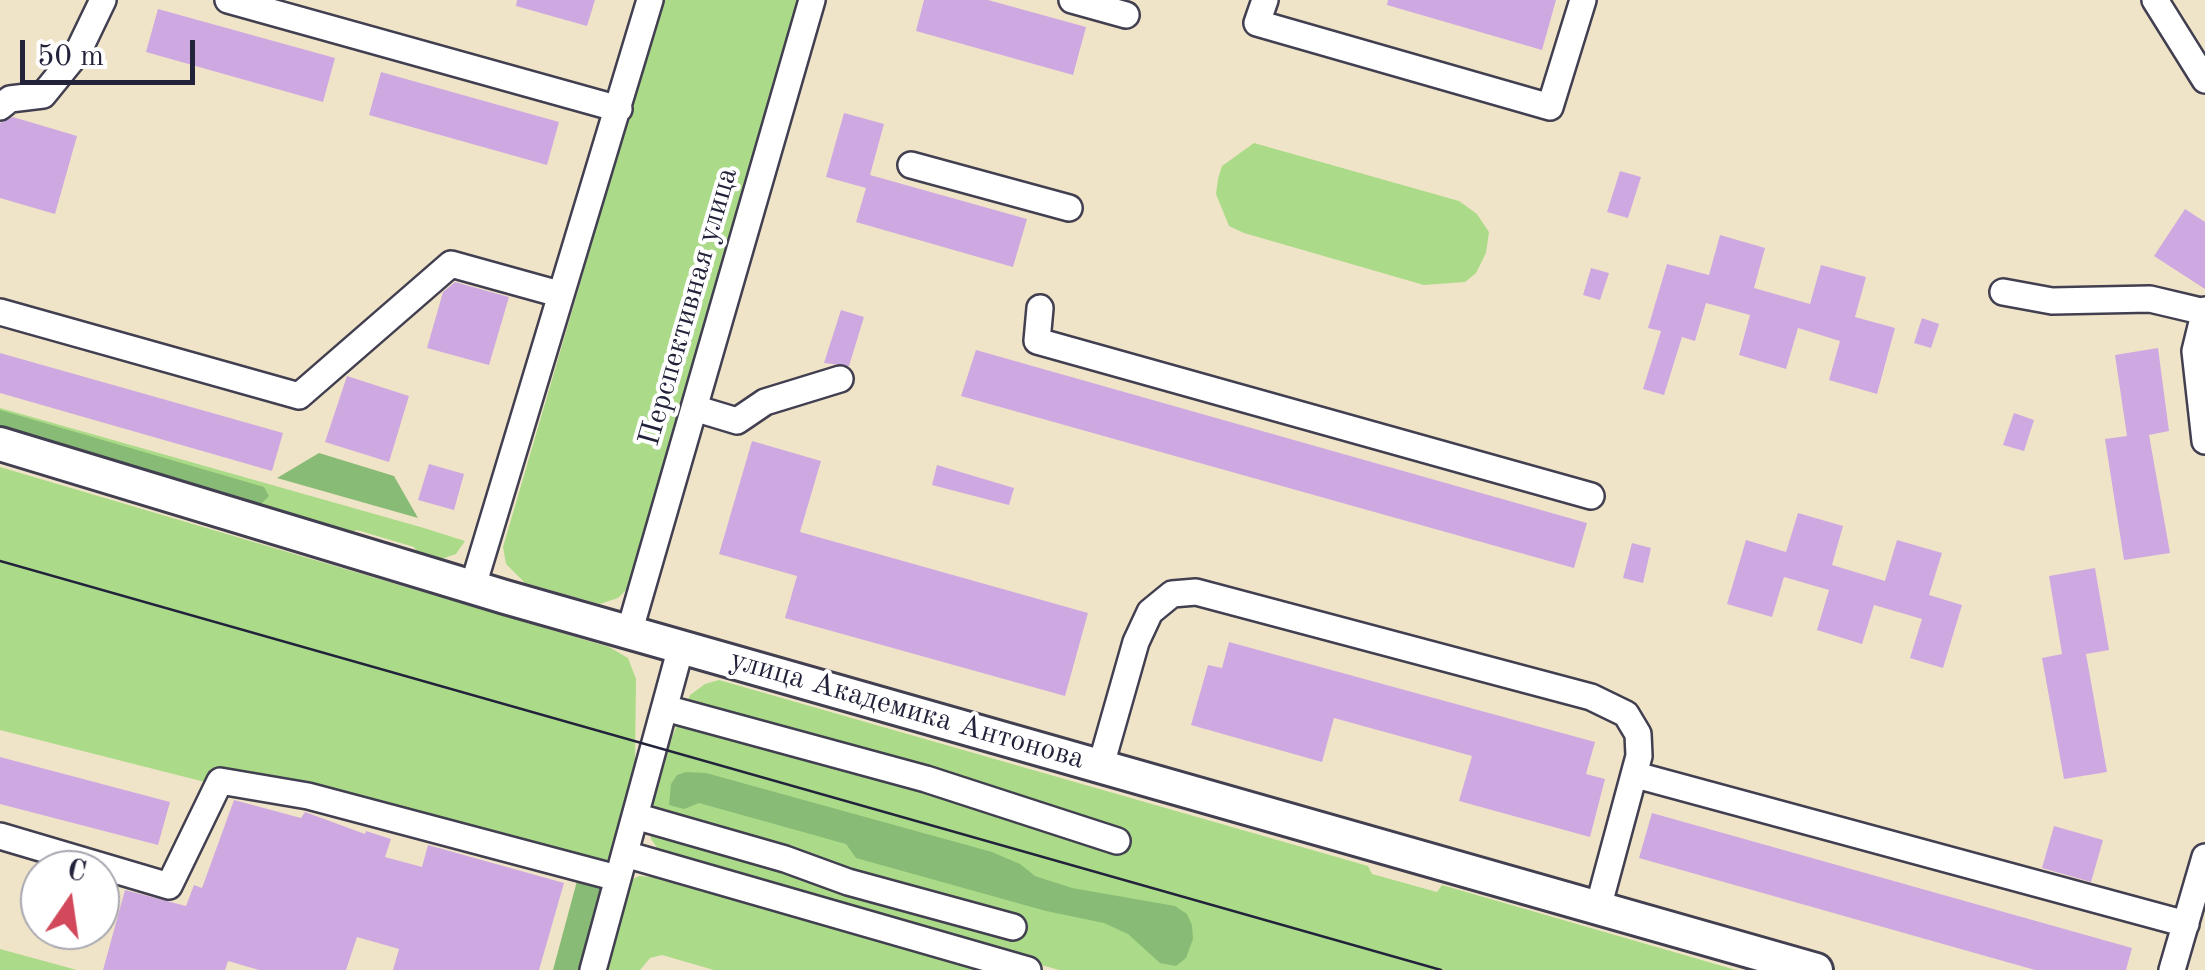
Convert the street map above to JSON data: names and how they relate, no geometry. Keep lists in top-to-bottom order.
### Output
{
  "streets": {
    "main road": ["улица Академика Антонова"],
    "street": ["Перспективная улица"]
  },
  "crossings": [
    ["Перспективная улица", "улица Академика Антонова"]
  ],
  "scale_bar": "50 m",
  "north": "top"
}
